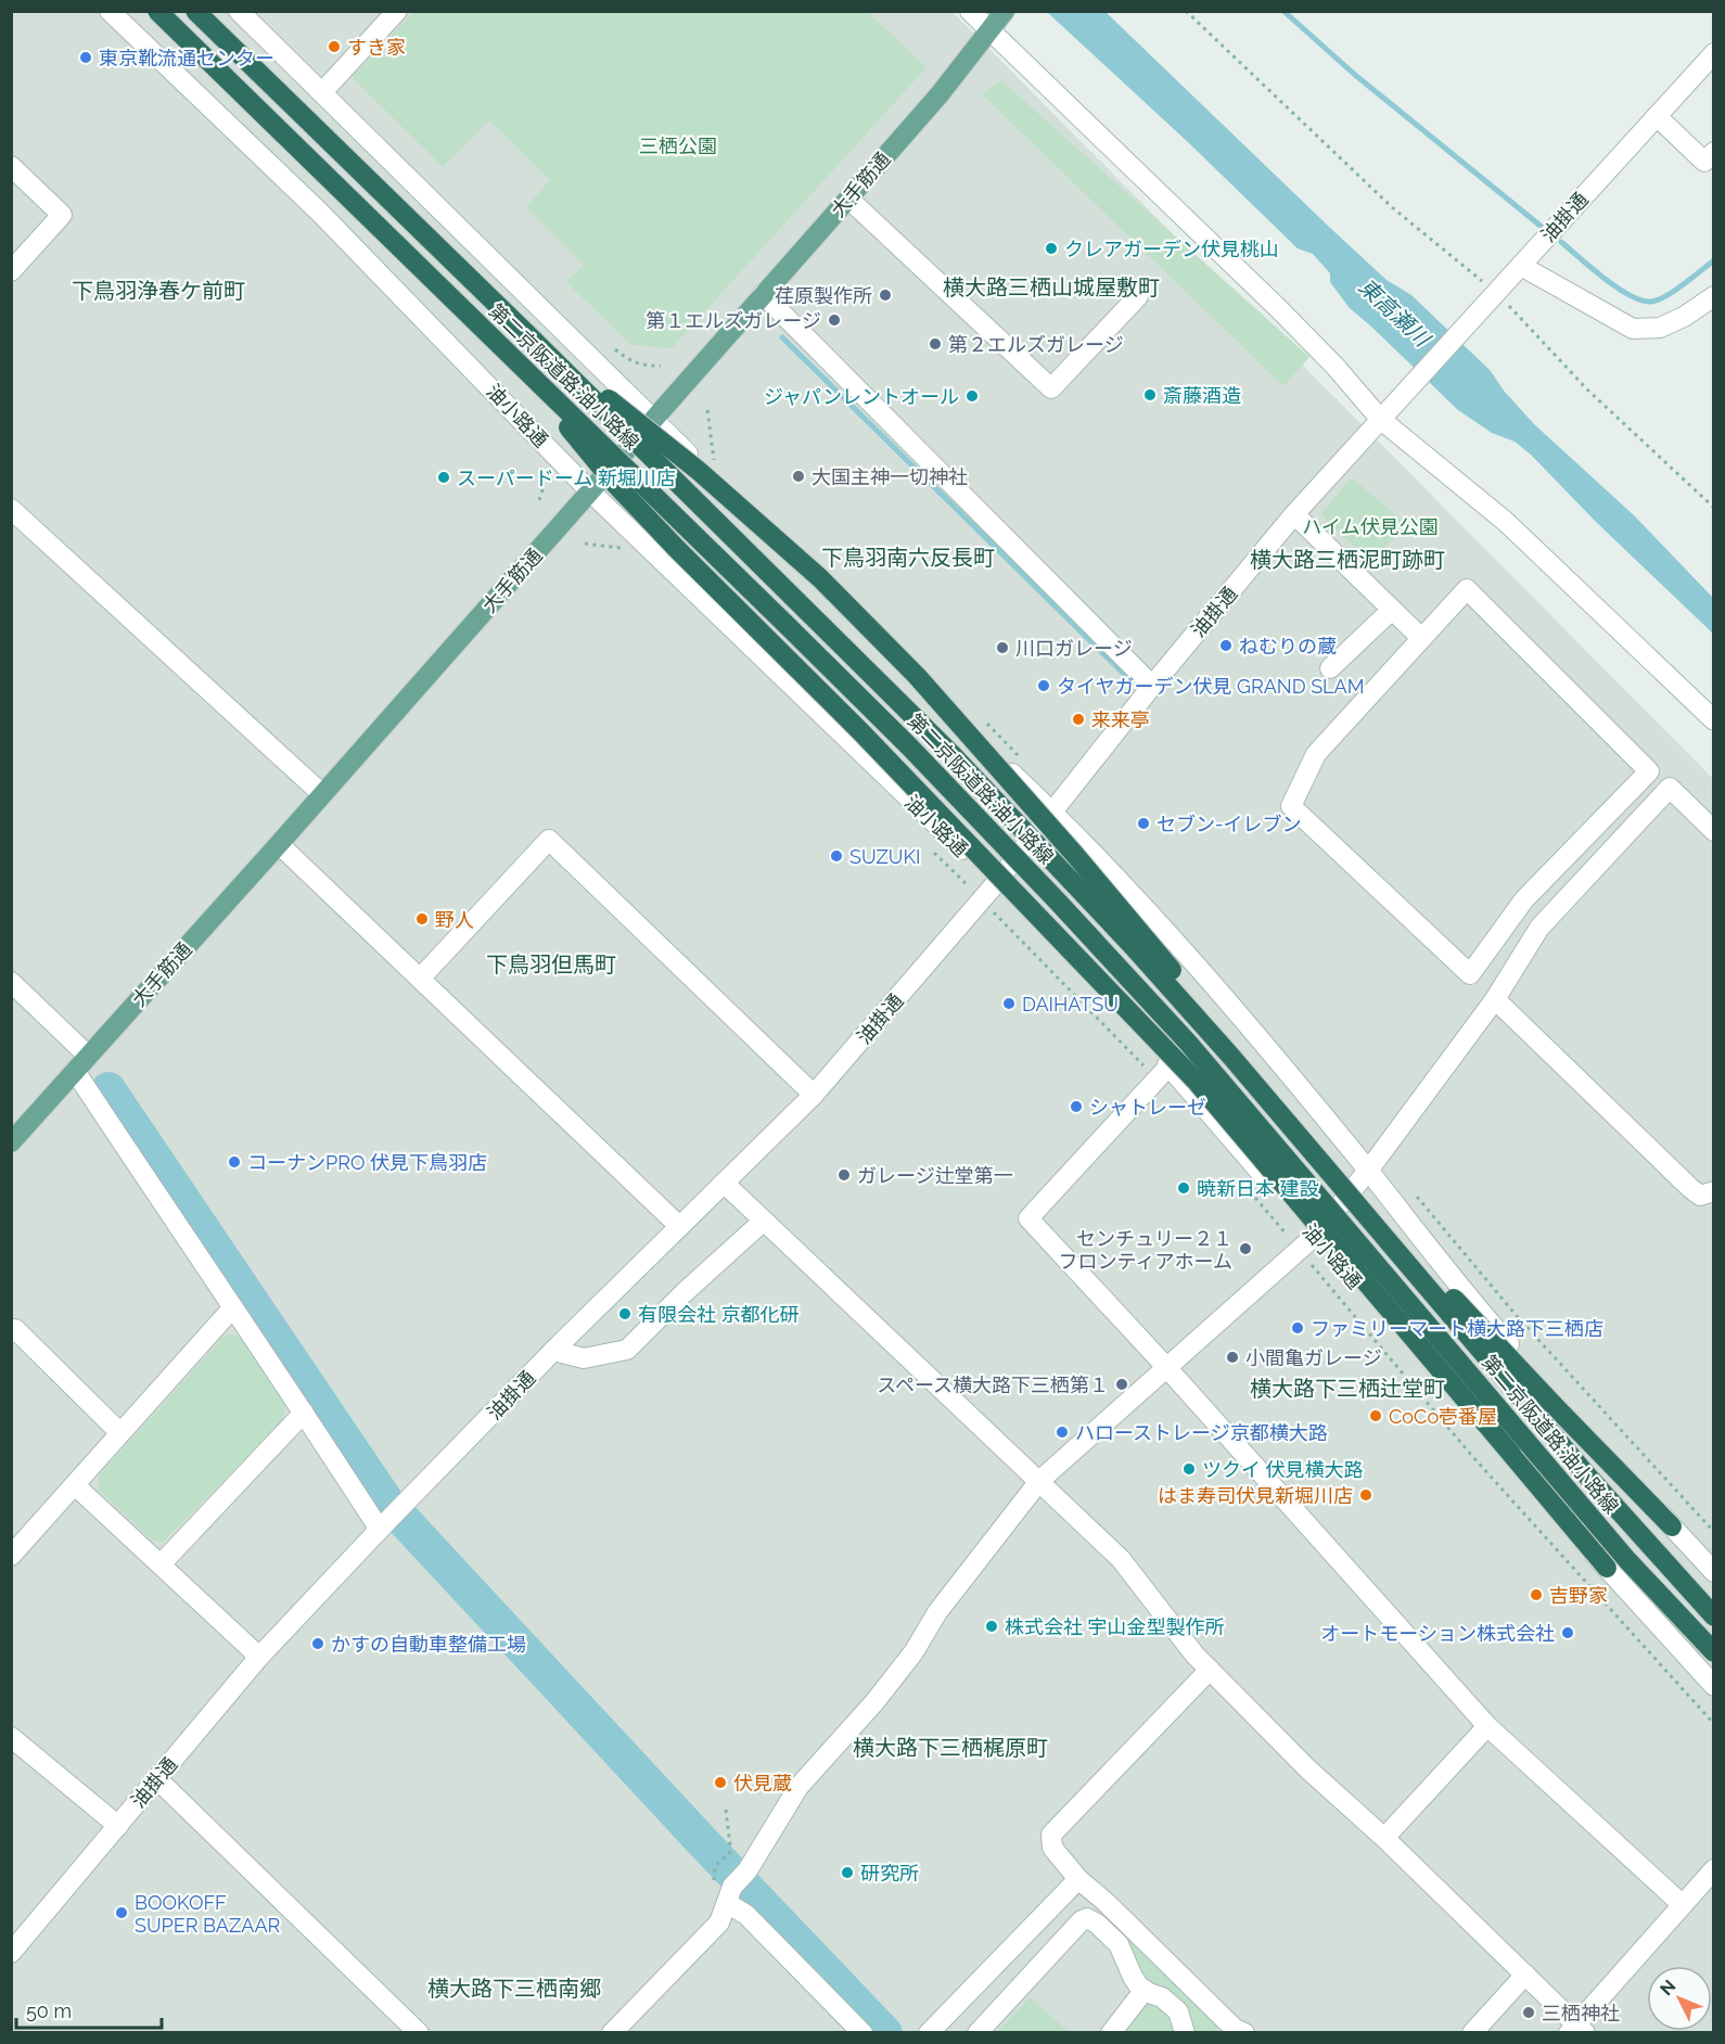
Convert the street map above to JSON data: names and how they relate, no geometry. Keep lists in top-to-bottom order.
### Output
{
  "streets": {
    "highway": ["第二京阪道路;油小路線"],
    "main road": ["大手筋通"],
    "street": ["油掛通", "油小路通"]
  },
  "crossings": [
    ["大手筋通", "油小路通"],
    ["油掛通", "油小路通"]
  ],
  "districts": [
    "横大路三栖山城屋敷町",
    "下鳥羽浄春ケ前町",
    "下鳥羽南六反長町",
    "横大路三栖泥町跡町",
    "下鳥羽但馬町",
    "横大路下三栖辻堂町",
    "横大路下三栖梶原町",
    "横大路下三栖南郷"
  ],
  "water": ["東高瀬川"],
  "parks": ["三栖公園", "ハイム伏見公園"],
  "places": [
    "すき家",
    "東京靴流通センター",
    "クレアガーデン伏見桃山",
    "荏原製作所",
    "第１エルズガレージ",
    "第２エルズガレージ",
    "斎藤酒造",
    "ジャパンレントオール",
    "大国主神一切神社",
    "スーパードーム 新堀川店",
    "ねむりの蔵",
    "川口ガレージ",
    "タイヤガーデン伏見 GRAND SLAM",
    "来来亭",
    "セブン-イレブン",
    "SUZUKI",
    "野人",
    "DAIHATSU",
    "シャトレーゼ",
    "コーナンPRO 伏見下鳥羽店",
    "ガレージ辻堂第一",
    "暁新日本 建設",
    "センチュリー２１ フロンティアホーム",
    "有限会社 京都化研",
    "ファミリーマート横大路下三栖店",
    "小間亀ガレージ",
    "スペース横大路下三栖第１",
    "CoCo壱番屋",
    "ハローストレージ京都横大路",
    "ツクイ 伏見横大路",
    "はま寿司伏見新堀川店",
    "吉野家",
    "株式会社 宇山金型製作所",
    "オートモーション株式会社",
    "かすの自動車整備工場",
    "伏見蔵",
    "研究所",
    "BOOKOFF SUPER BAZAAR",
    "三栖神社"
  ],
  "scale_bar": "50 m",
  "north": "top left"
}
